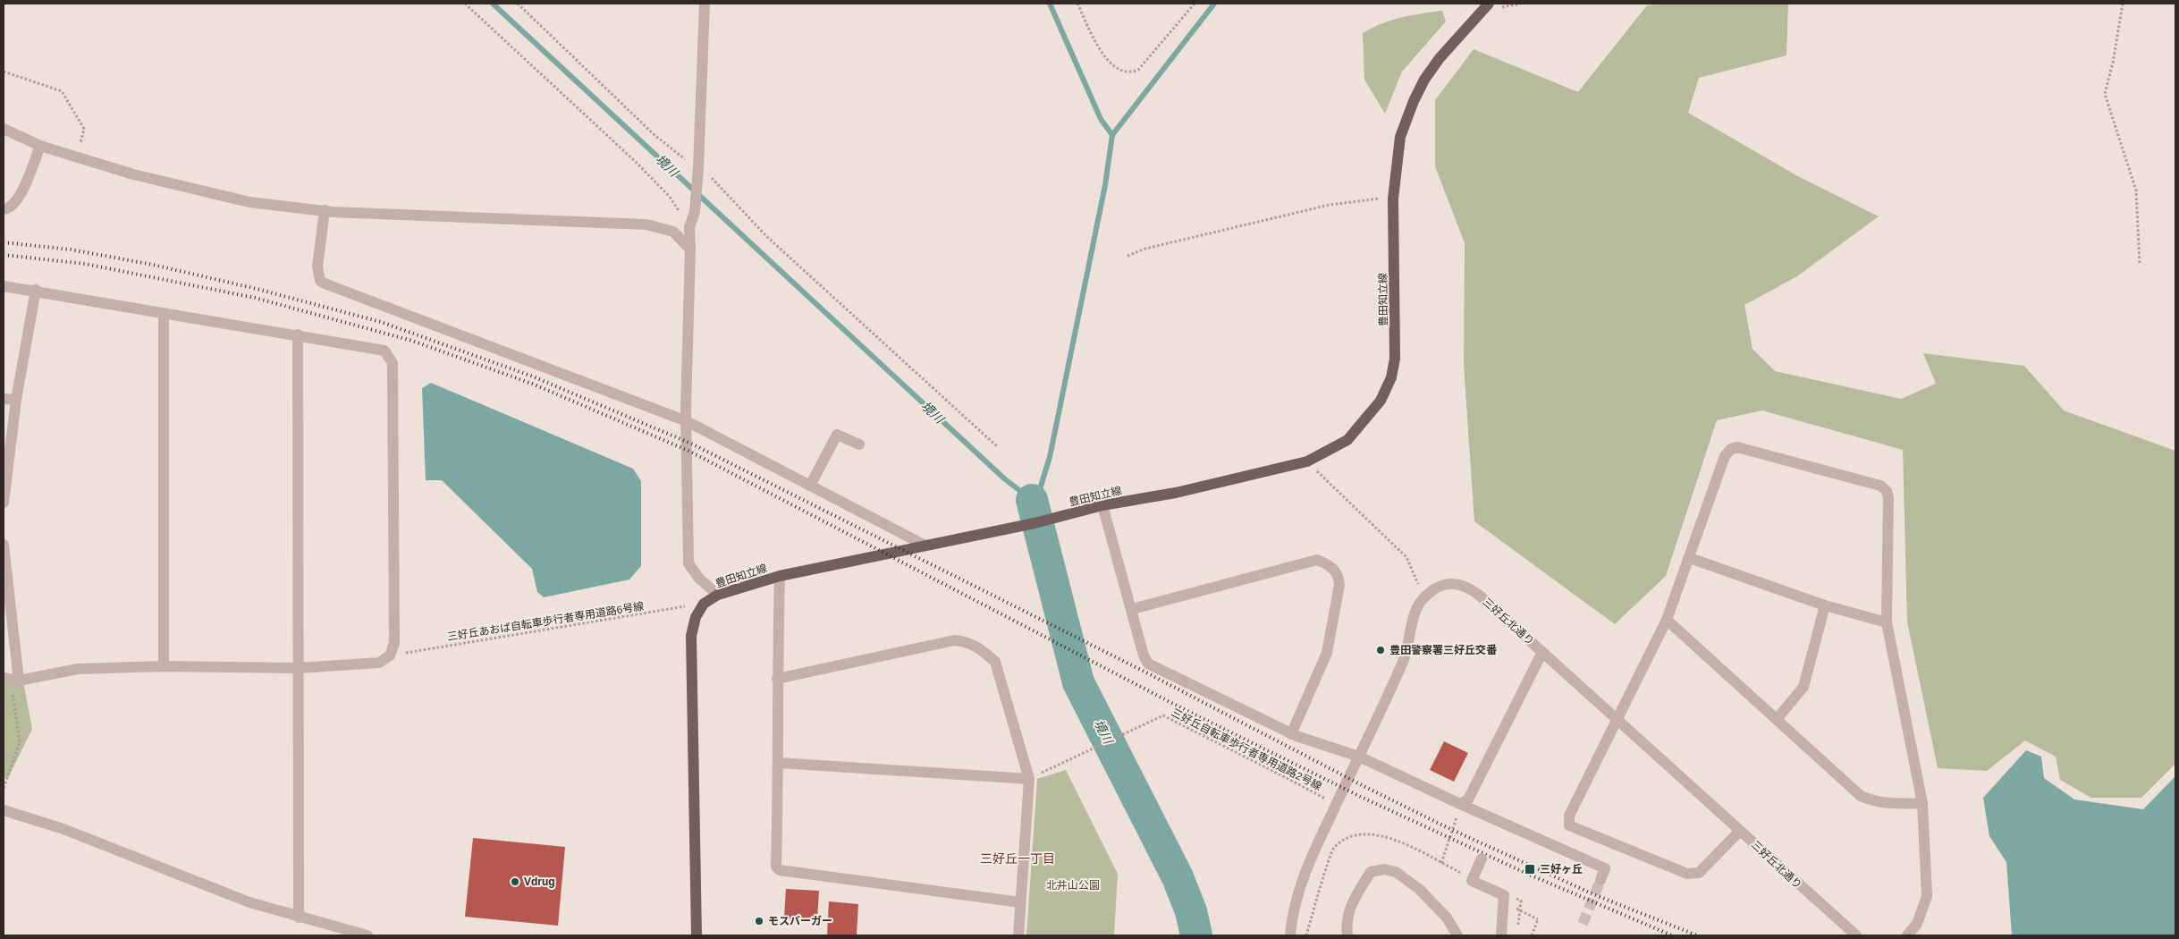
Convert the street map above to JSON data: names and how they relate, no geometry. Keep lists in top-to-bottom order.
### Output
{
  "streets": {
    "main road": ["豊田知立線"],
    "street": ["三好丘北通り"],
    "path": ["三好丘あおば自転車歩行者専用道路6号線", "三好丘自転車歩行者専用道路2号線"]
  },
  "crossings": [
    ["豊田知立線", "三好丘あおば自転車歩行者専用道路6号線"]
  ],
  "districts": ["三好丘一丁目"],
  "water": ["境川"],
  "parks": ["北井山公園"],
  "places": {
    "other": ["豊田警察署三好丘交番", "Vdrug", "モスバーガー"],
    "transit": ["三好ヶ丘"]
  }
}
